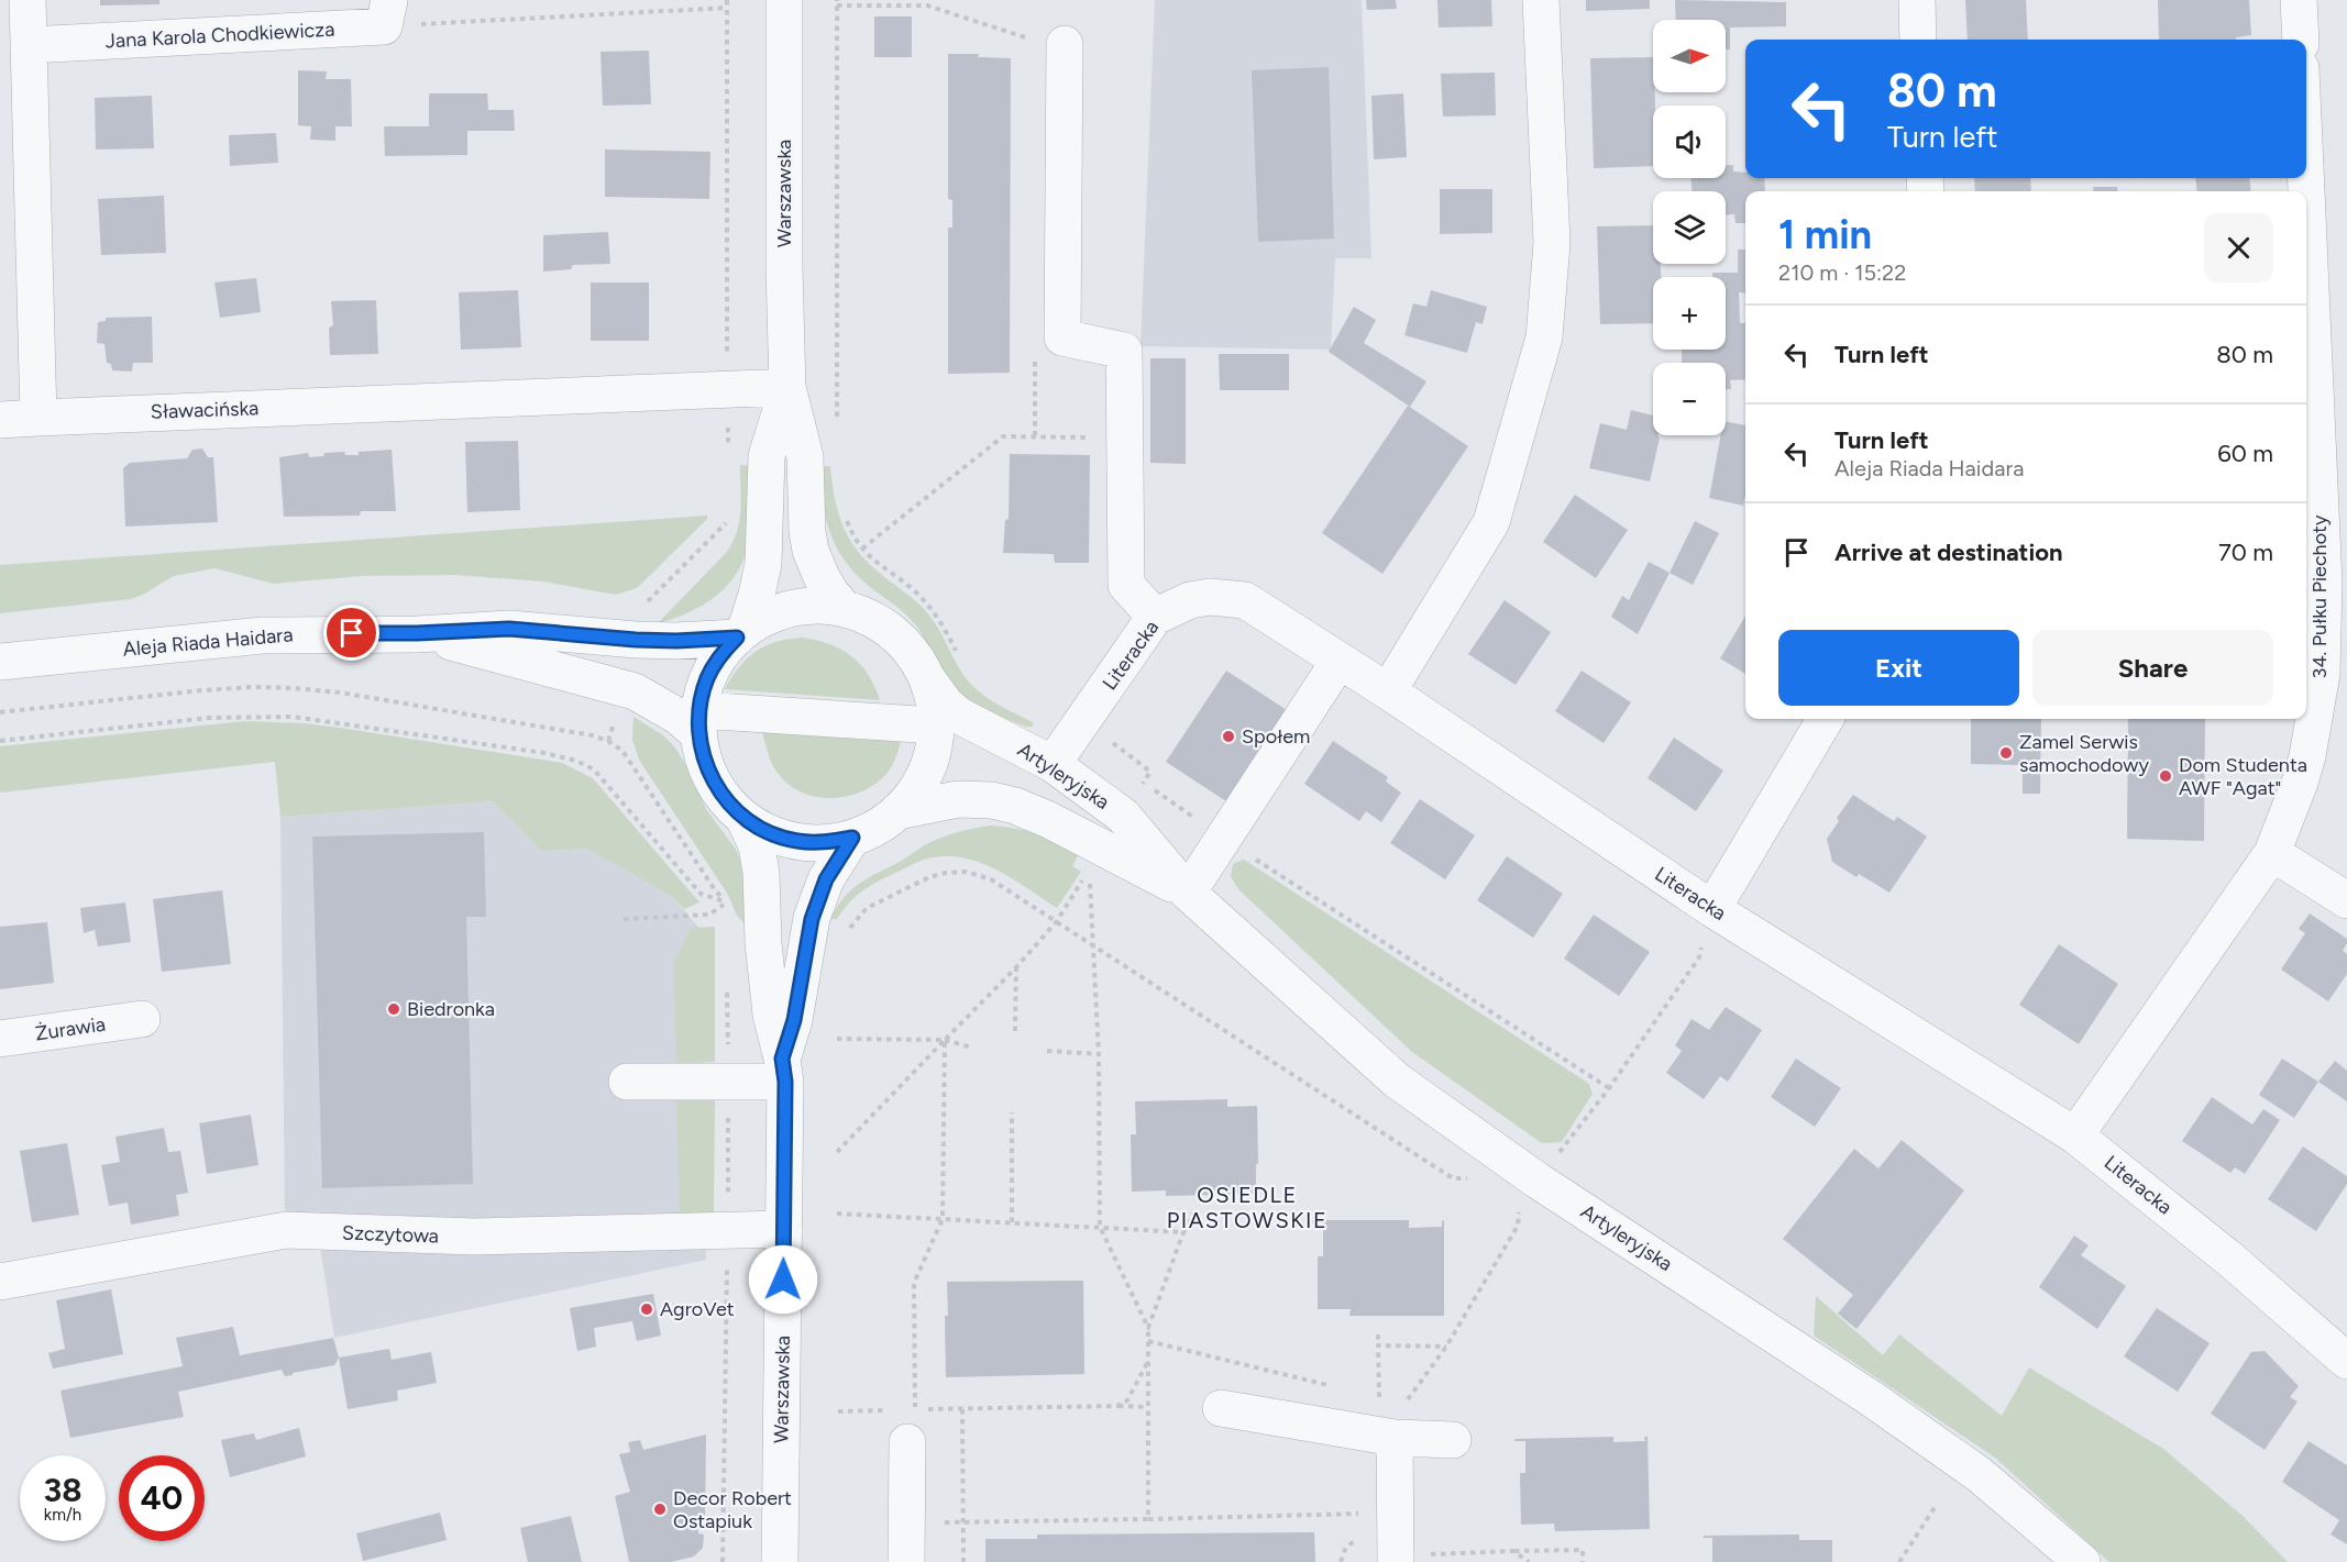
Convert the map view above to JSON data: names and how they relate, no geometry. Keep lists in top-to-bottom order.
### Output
{
  "streets": {
    "street": [
      "Jana Karola Chodkiewicza",
      "Warszawska",
      "Sławacińska",
      "34. Pułku Piechoty",
      "Aleja Riada Haidara",
      "Literacka",
      "Artyleryjska",
      "Żurawia",
      "Szczytowa"
    ]
  },
  "crossings": [
    ["Warszawska", "Sławacińska"],
    ["Warszawska", "Aleja Riada Haidara"],
    ["Warszawska", "Artyleryjska"],
    ["Warszawska", "Szczytowa"],
    ["34. Pułku Piechoty", "Literacka"],
    ["Literacka", "Artyleryjska"]
  ],
  "districts": ["OSIEDLE PIASTOWSKIE"],
  "places": [
    "Społem",
    "Zamel Serwis samochodowy",
    "Dom Studenta AWF \"Agat\"",
    "Biedronka",
    "AgroVet",
    "Decor Robert Ostapiuk"
  ],
  "north": "right",
  "page": {
    "map_buttons": ["+", "−"],
    "turn": ["80 m", "Turn left"],
    "heading": ["1 min", "210 m · 15:22"],
    "list": [
      {
        "name": "Turn left",
        "value": "80 m"
      },
      {
        "name": "Turn left",
        "note": "Aleja Riada Haidara",
        "value": "60 m"
      },
      {
        "name": "Arrive at destination",
        "value": "70 m"
      }
    ],
    "buttons": ["Exit", "Share"],
    "speed": "38 km/h",
    "limit": "40"
  }
}
